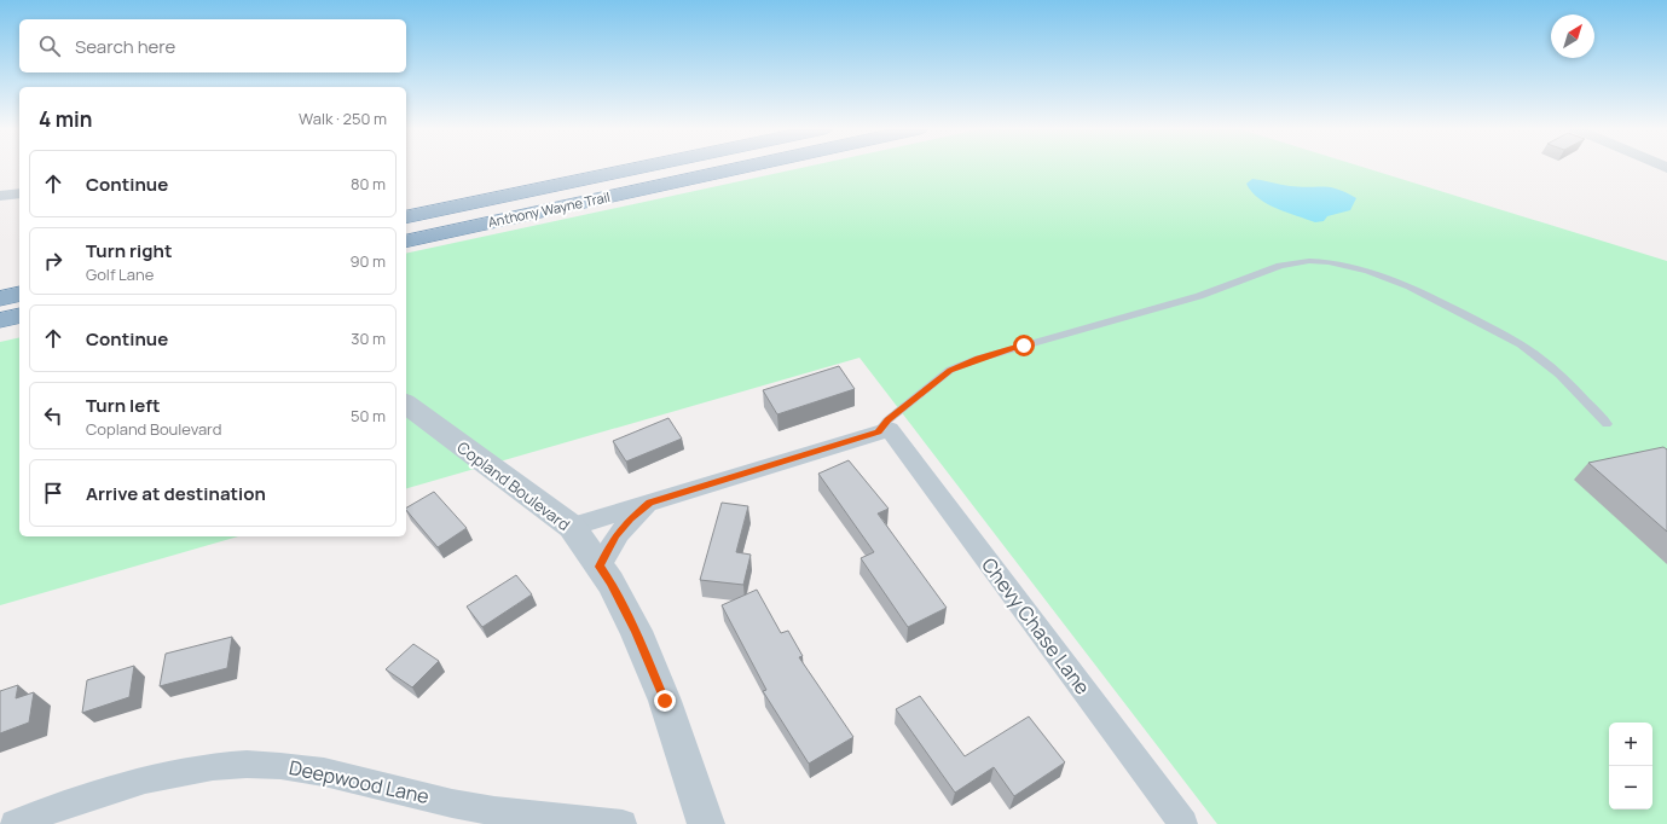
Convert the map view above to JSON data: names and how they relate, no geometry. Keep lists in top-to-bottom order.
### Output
{
  "streets": {
    "highway": ["Anthony Wayne Trail"],
    "street": ["Copland Boulevard", "Chevy Chase Lane", "Deepwood Lane"]
  },
  "north": "top right",
  "page": {
    "search": "Search here",
    "heading": ["4 min", "Walk · 250 m"],
    "list": [
      ["Continue", "80 m"],
      ["Turn right", "Golf Lane", "90 m"],
      ["Continue", "30 m"],
      ["Turn left", "Copland Boulevard", "50 m"],
      "Arrive at destination"
    ],
    "map_buttons": ["+", "−"]
  }
}
